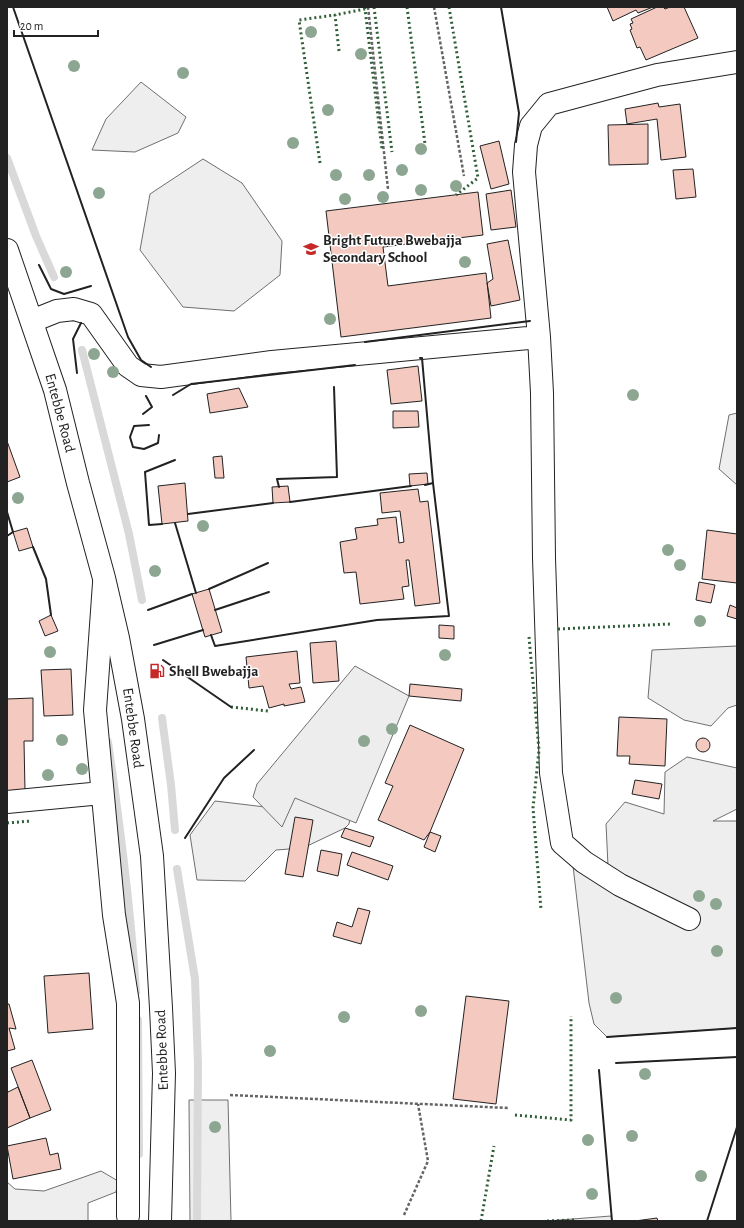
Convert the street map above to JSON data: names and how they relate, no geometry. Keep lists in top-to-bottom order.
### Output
{
  "streets": {
    "street": ["Entebbe Road"]
  },
  "places": {
    "school or university": ["Bright Future Bwebajja Secondary School"],
    "fuel station": ["Shell Bwebajja"]
  },
  "scale_bar": "20 m"
}
